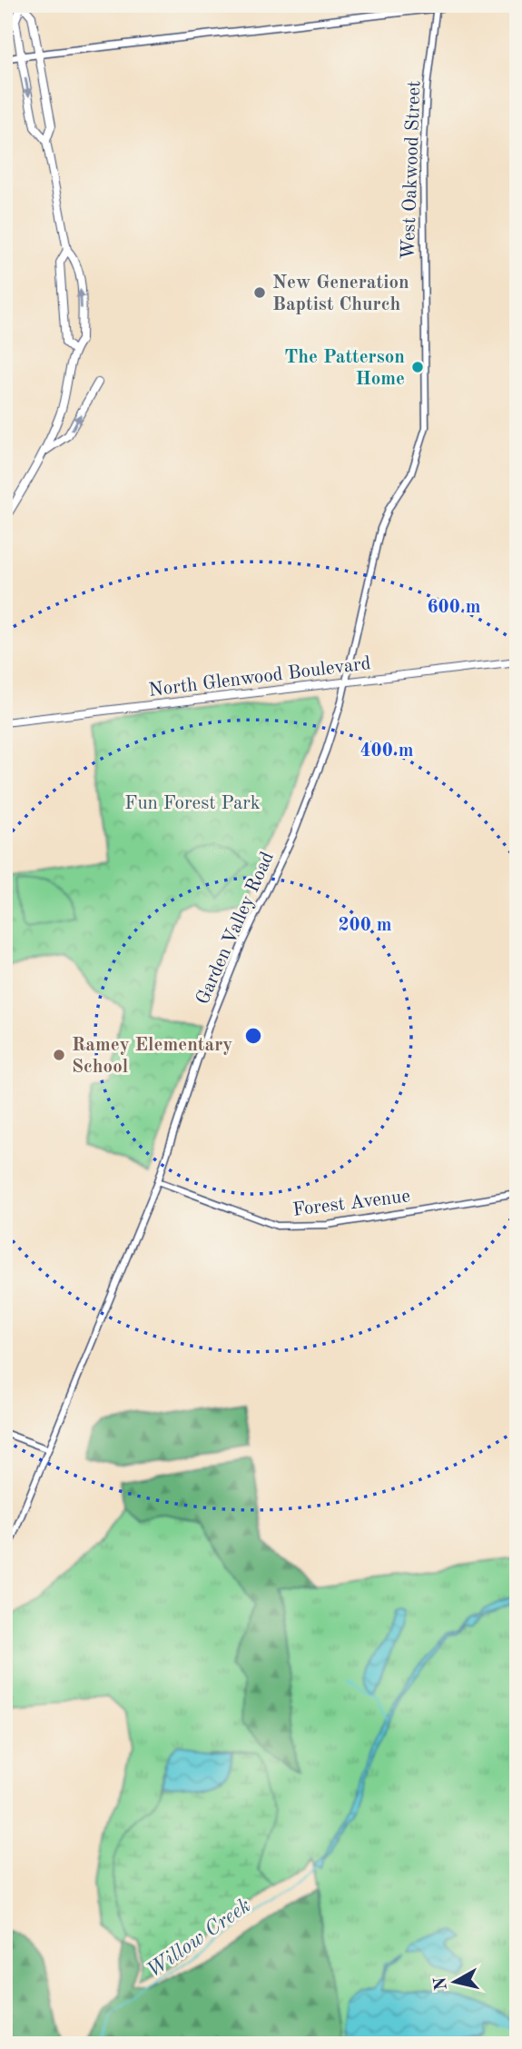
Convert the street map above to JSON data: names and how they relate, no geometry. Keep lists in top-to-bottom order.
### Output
{
  "streets": {
    "main road": ["North Glenwood Boulevard"],
    "street": ["West Oakwood Street", "Garden Valley Road", "Forest Avenue"]
  },
  "crossings": [
    ["West Oakwood Street", "Garden Valley Road"],
    ["North Glenwood Boulevard", "Garden Valley Road"],
    ["Garden Valley Road", "Forest Avenue"]
  ],
  "water": ["Willow Creek"],
  "parks": ["Fun Forest Park"],
  "places": ["New Generation Baptist Church", "The Patterson Home", "Ramey Elementary School"],
  "north": "left",
  "rings": ["600 m", "400 m", "200 m"]
}
